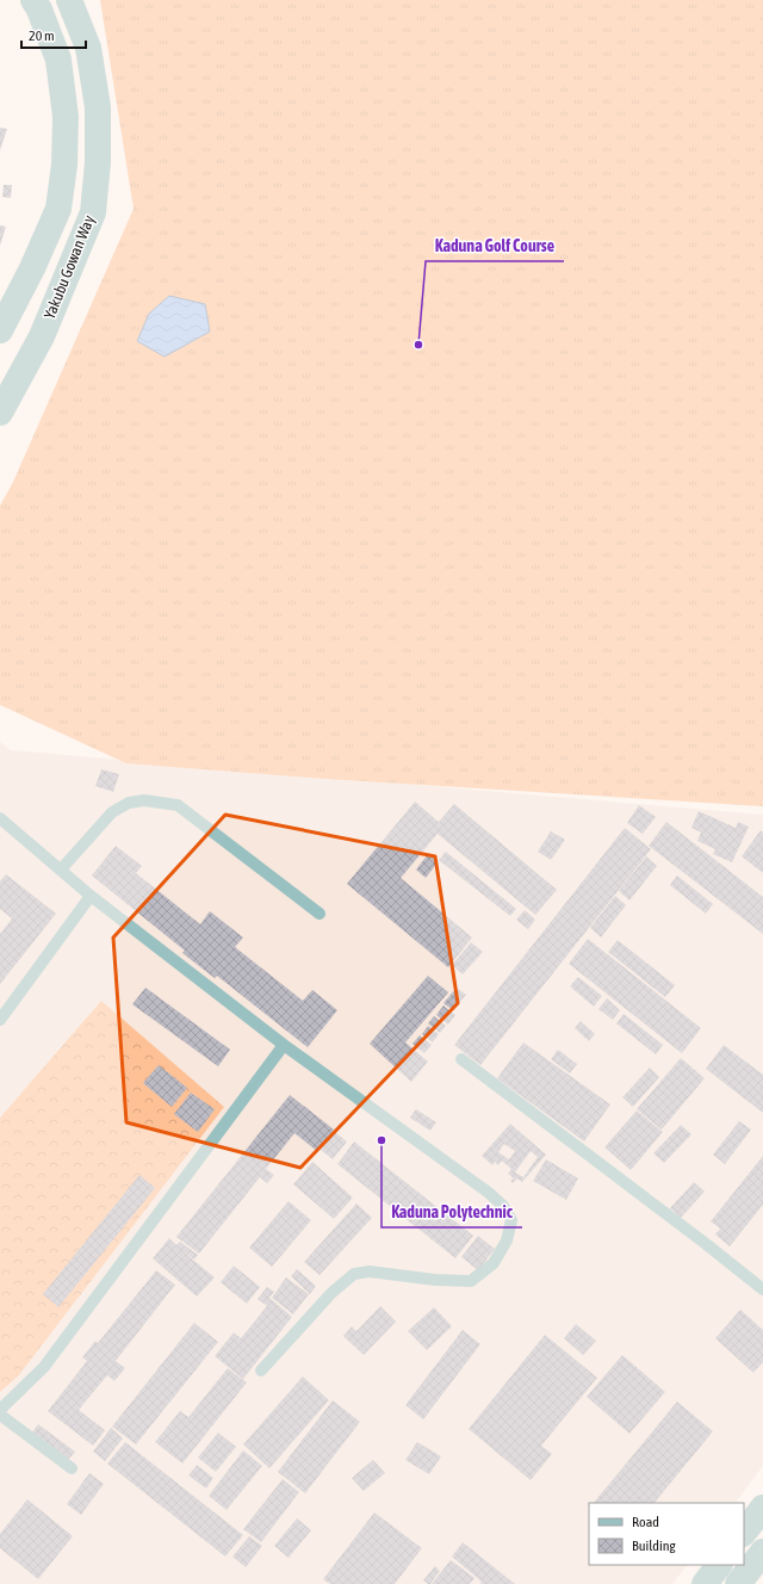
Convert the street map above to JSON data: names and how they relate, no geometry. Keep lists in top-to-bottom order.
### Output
{
  "streets": {
    "street": ["Yakubu Gowan Way"]
  },
  "places": ["Kaduna Golf Course", "Kaduna Polytechnic"],
  "legend": ["Road", "Building"],
  "scale_bar": "20 m"
}
